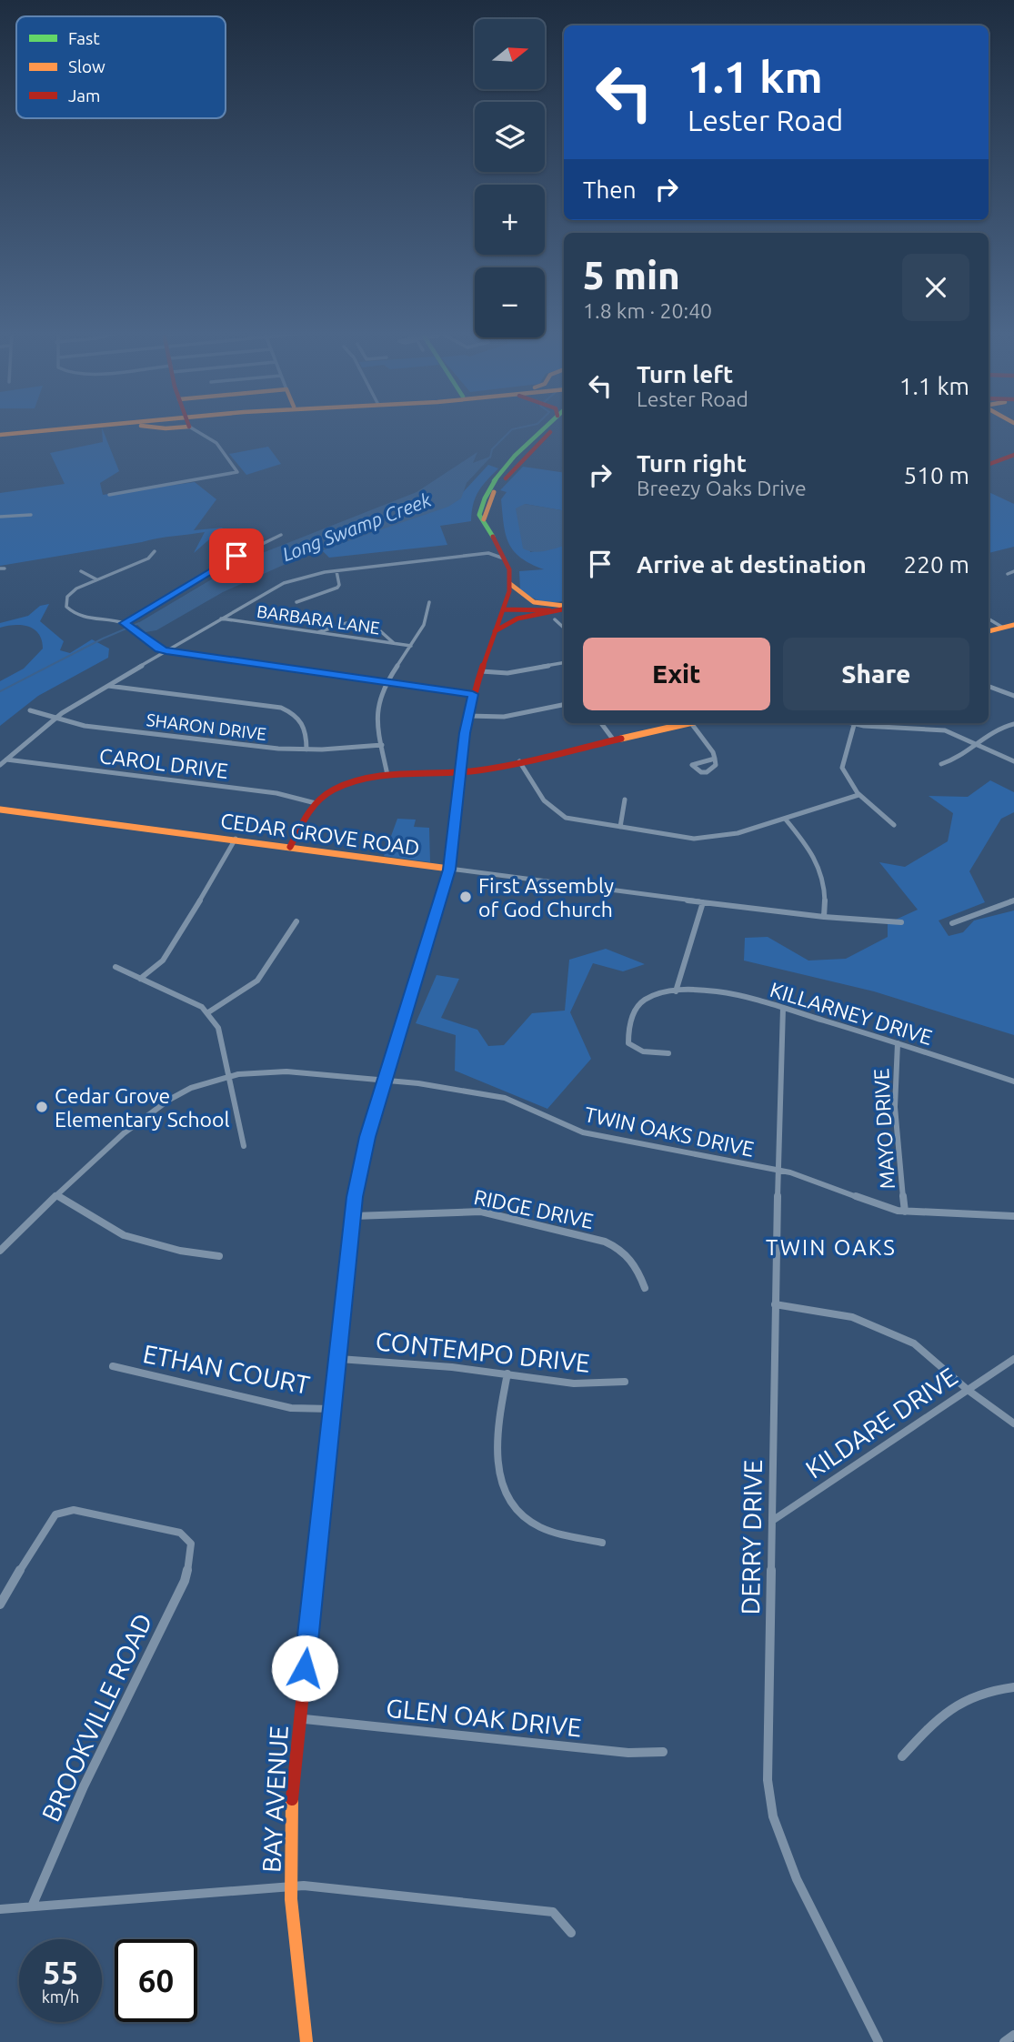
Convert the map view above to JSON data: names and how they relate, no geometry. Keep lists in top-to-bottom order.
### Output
{
  "streets": {
    "main road": ["CEDAR GROVE ROAD", "BAY AVENUE"],
    "street": [
      "BARBARA LANE",
      "SHARON DRIVE",
      "CAROL DRIVE",
      "KILLARNEY DRIVE",
      "MAYO DRIVE",
      "TWIN OAKS DRIVE",
      "RIDGE DRIVE",
      "CONTEMPO DRIVE",
      "ETHAN COURT",
      "KILDARE DRIVE",
      "DERRY DRIVE",
      "BROOKVILLE ROAD",
      "GLEN OAK DRIVE"
    ]
  },
  "crossings": [
    ["CEDAR GROVE ROAD", "BAY AVENUE"],
    ["KILLARNEY DRIVE", "MAYO DRIVE"],
    ["KILLARNEY DRIVE", "DERRY DRIVE"],
    ["MAYO DRIVE", "TWIN OAKS DRIVE"],
    ["TWIN OAKS DRIVE", "DERRY DRIVE"],
    ["TWIN OAKS DRIVE", "BAY AVENUE"],
    ["RIDGE DRIVE", "BAY AVENUE"],
    ["CONTEMPO DRIVE", "BAY AVENUE"],
    ["ETHAN COURT", "BAY AVENUE"],
    ["KILDARE DRIVE", "DERRY DRIVE"],
    ["GLEN OAK DRIVE", "BAY AVENUE"]
  ],
  "districts": ["TWIN OAKS"],
  "water": ["Long Swamp Creek"],
  "places": ["First Assembly of God Church", "Cedar Grove Elementary School"],
  "legend": ["Fast", "Slow", "Jam"],
  "north": "right",
  "page": {
    "map_buttons": ["+", "−"],
    "turn": ["1.1 km", "Lester Road"],
    "then": "Then",
    "heading": ["5 min", "1.8 km · 20:40"],
    "list": [
      {
        "name": "Turn left",
        "note": "Lester Road",
        "value": "1.1 km"
      },
      {
        "name": "Turn right",
        "note": "Breezy Oaks Drive",
        "value": "510 m"
      },
      {
        "name": "Arrive at destination",
        "value": "220 m"
      }
    ],
    "buttons": ["Exit", "Share"],
    "speed": "55 km/h",
    "limit": "60"
  }
}
